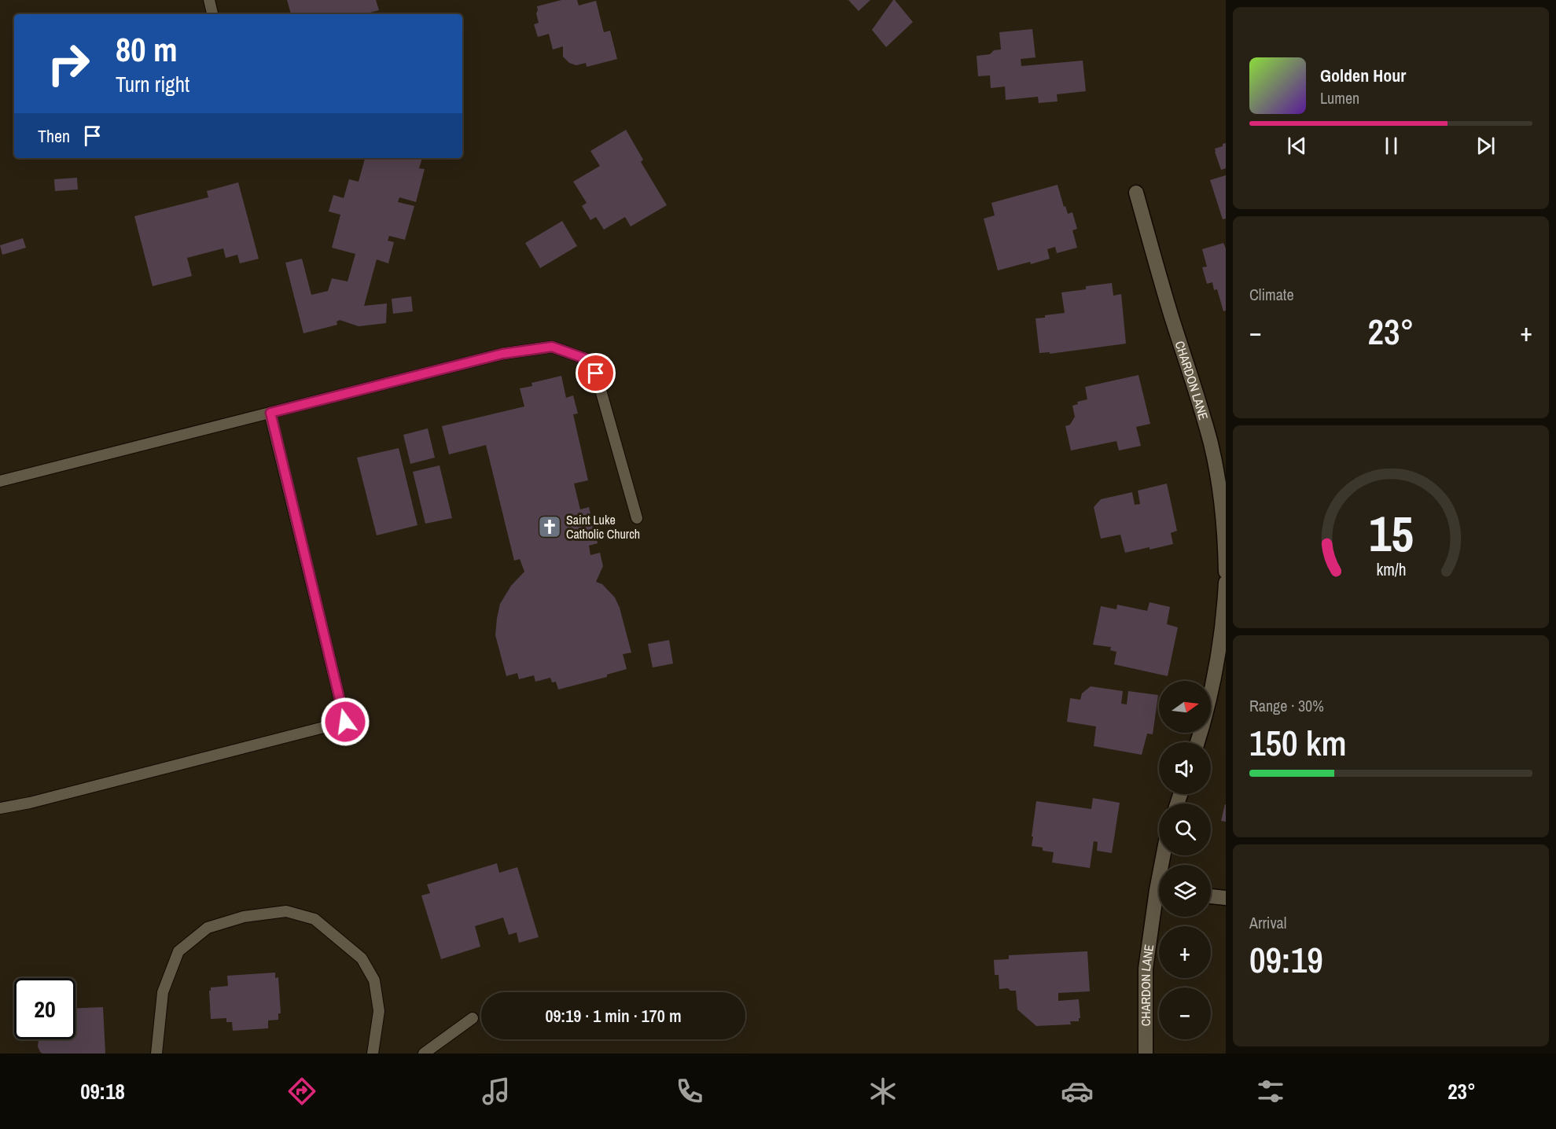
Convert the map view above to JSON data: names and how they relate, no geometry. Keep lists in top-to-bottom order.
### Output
{
  "streets": {
    "street": ["CHARDON LANE"]
  },
  "places": {
    "church": ["Saint Luke Catholic Church"]
  },
  "north": "right",
  "page": {
    "turn": ["80 m", "Turn right"],
    "song": ["Golden Hour", "Lumen"],
    "then": "Then",
    "tile": [
      "Climate",
      ["Range · 30%", "150 km"],
      ["Arrival", "09:19"]
    ],
    "heat": ["−", "23°", "+"],
    "map_buttons": ["+", "−"],
    "limit": "20",
    "trip": "09:19 · 1 min · 170 m",
    "tabs": ["09:18", "23°"],
    "gauge": ["15", "km/h"]
  }
}
